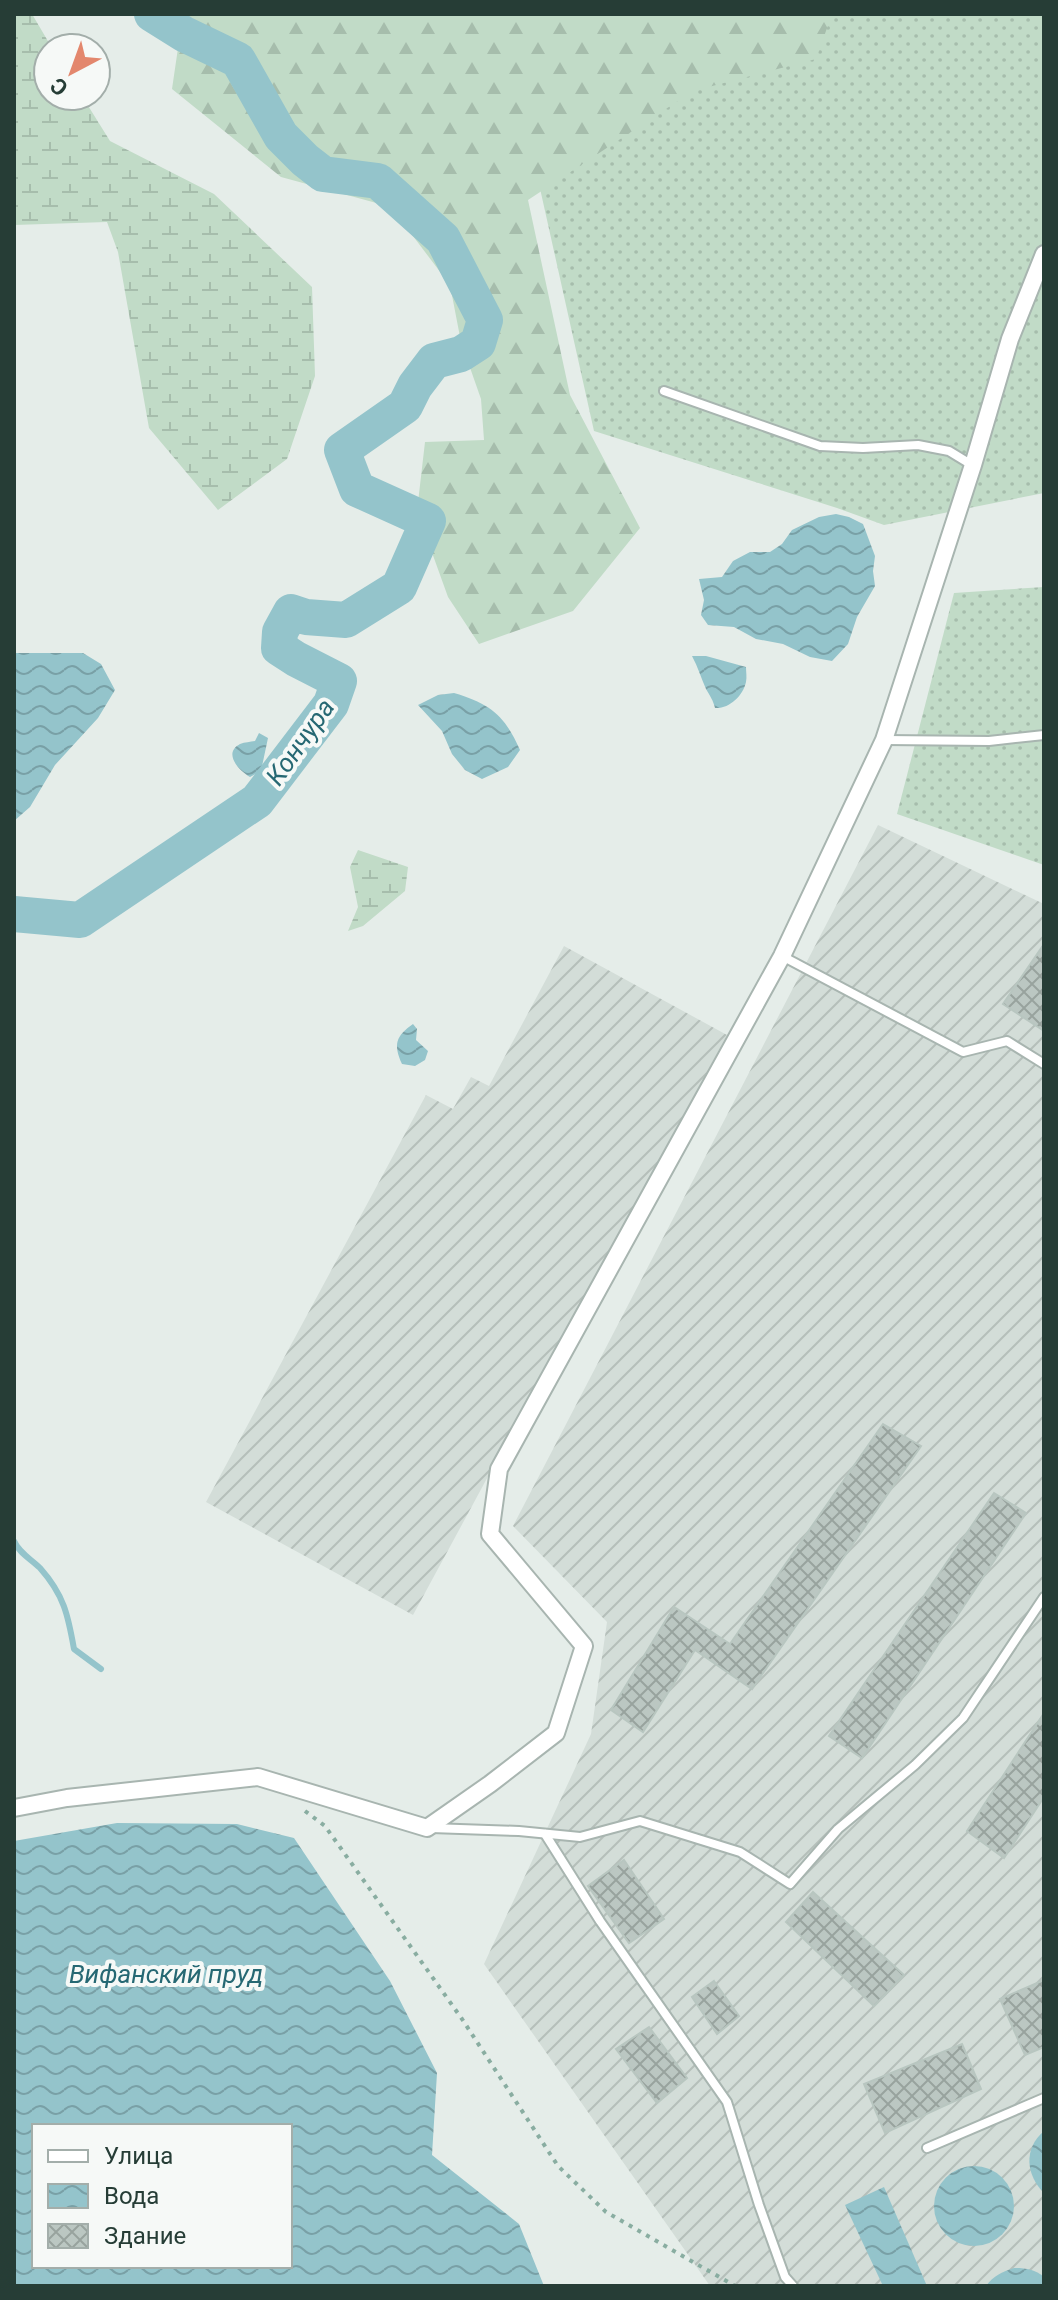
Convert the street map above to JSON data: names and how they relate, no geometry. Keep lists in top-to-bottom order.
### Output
{
  "water": ["Кончура", "Вифанский пруд"],
  "legend": ["Улица", "Вода", "Здание"],
  "north": "bottom left"
}
